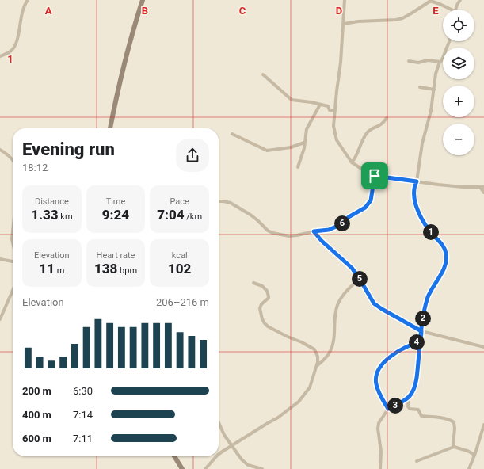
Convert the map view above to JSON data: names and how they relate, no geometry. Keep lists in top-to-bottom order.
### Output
{
  "page": {
    "map_buttons": ["+", "−"],
    "heading": ["Evening run", "18:12"],
    "stats": [
      ["Distance", "1.33 km"],
      ["Time", "9:24"],
      ["Pace", "7:04 /km"],
      ["Elevation", "11 m"],
      ["Heart rate", "138 bpm"],
      ["kcal", "102"]
    ],
    "pins": [
      "6",
      "1",
      "5",
      "2",
      "4",
      "3"
    ],
    "chart": ["Elevation", "206–216 m"],
    "list": [
      {
        "name": "200 m",
        "note": "6:30"
      },
      {
        "name": "400 m",
        "note": "7:14"
      },
      {
        "name": "600 m",
        "note": "7:11"
      }
    ]
  },
  "grid": {
    "columns": [
      "A",
      "B",
      "C",
      "D",
      "E"
    ],
    "rows": ["1"]
  }
}
